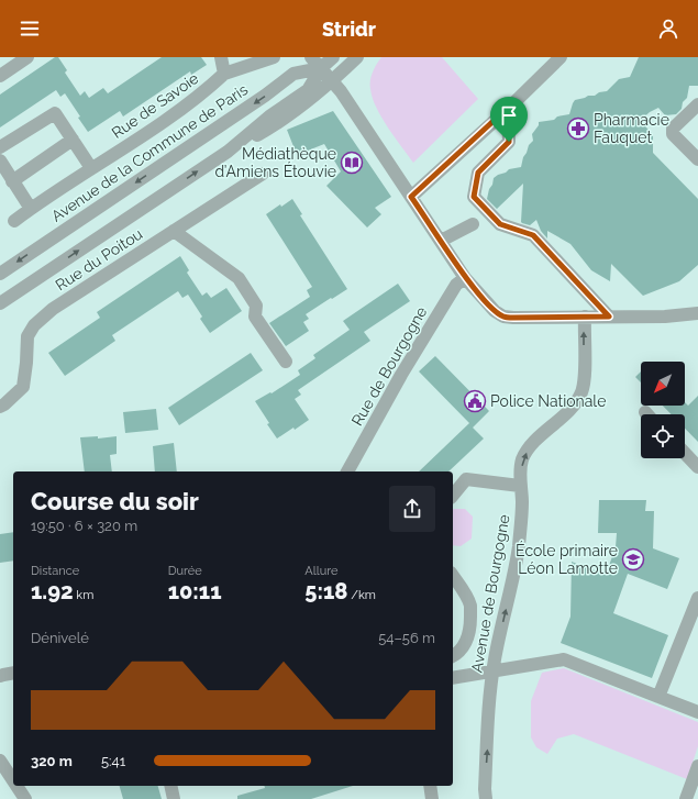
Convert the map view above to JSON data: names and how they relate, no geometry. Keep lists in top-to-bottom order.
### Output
{
  "streets": {
    "street": [
      "Rue de Savoie",
      "Avenue de la Commune de Paris",
      "Rue du Poitou",
      "Rue de Bourgogne",
      "Avenue de Bourgogne"
    ]
  },
  "one_way": ["Avenue de Bourgogne"],
  "places": {
    "pharmacy": ["Pharmacie Fauquet"],
    "library": ["Médiathèque d’Amiens Étouvie"],
    "public building": ["Police Nationale"],
    "school or university": ["École primaire Léon Lamotte"]
  },
  "north": "bottom left",
  "page": {
    "header": "Stridr",
    "heading": ["Course du soir", "19:50 · 6 × 320 m"],
    "stats": [
      ["Distance", "1.92 km"],
      ["Durée", "10:11"],
      ["Allure", "5:18 /km"]
    ],
    "chart": ["Dénivelé", "54–56 m"],
    "list": [
      {
        "name": "320 m",
        "note": "5:41"
      }
    ]
  }
}
